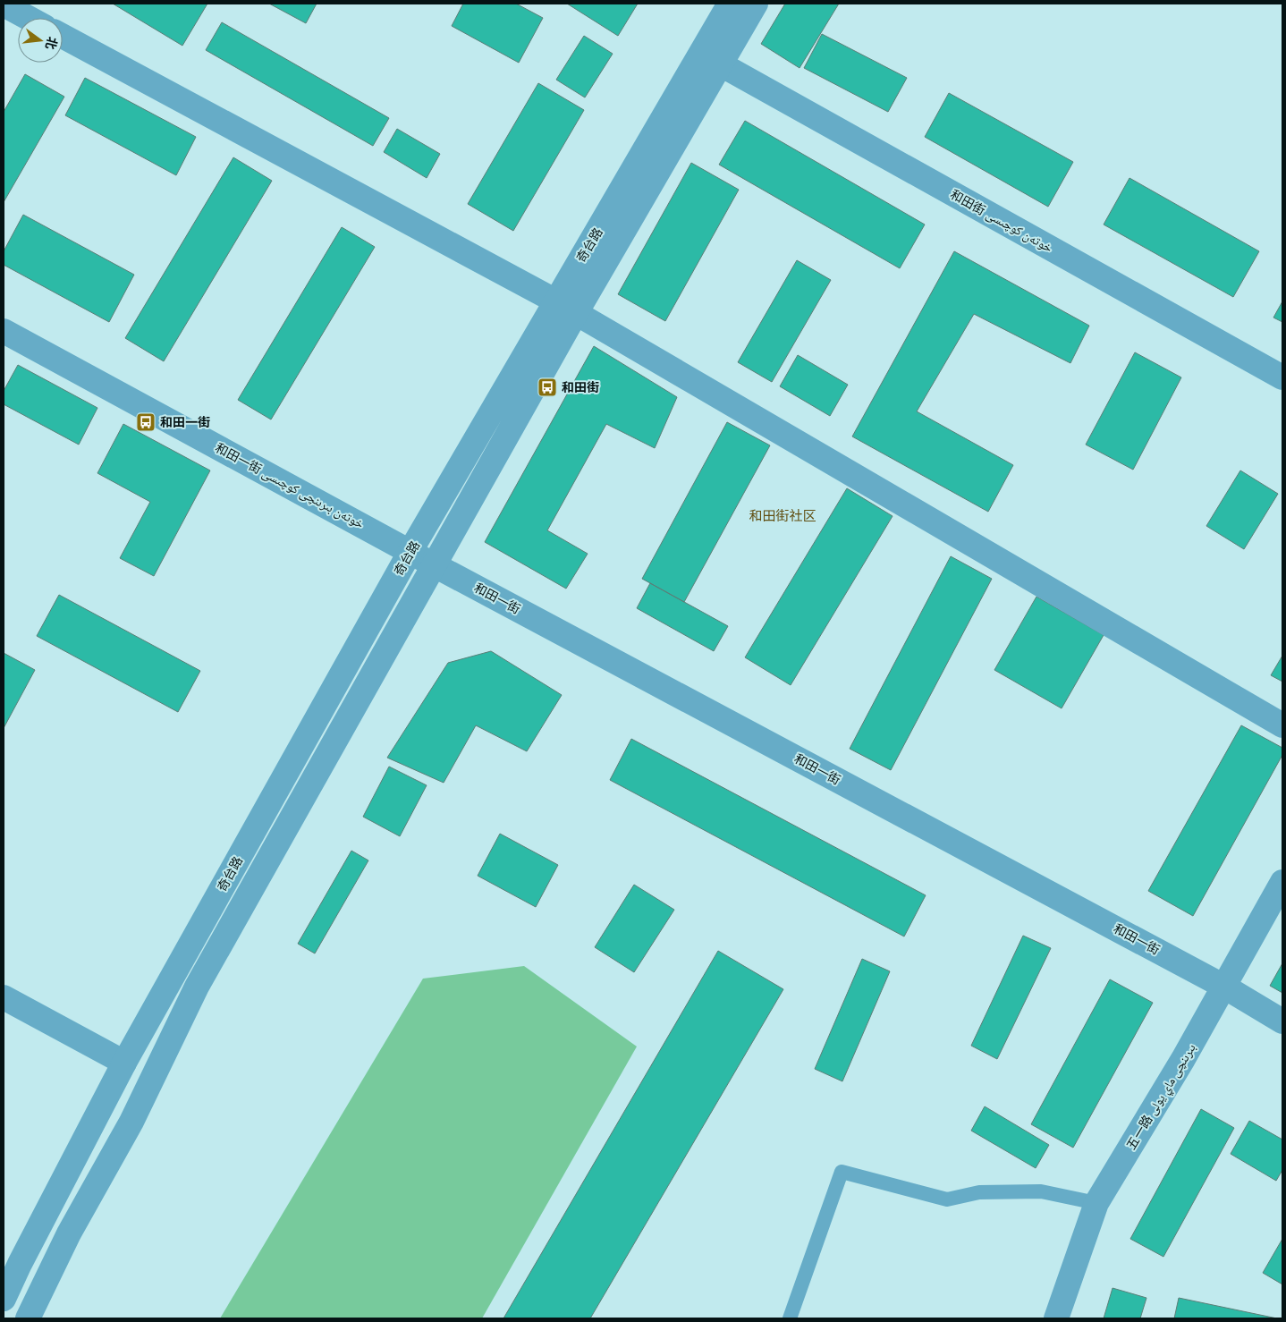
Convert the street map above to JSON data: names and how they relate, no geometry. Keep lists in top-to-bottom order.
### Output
{
  "streets": {
    "street": [
      "和田街 خوتەن كوچىسى",
      "奇台路",
      "和田一街 خوتەن بىرىنچى كوچىسى",
      "和田一街",
      "五一路 بىرىنچى ماي يولى"
    ]
  },
  "crossings": [
    ["和田街 خوتەن كوچىسى", "奇台路"],
    ["奇台路", "和田一街 خوتەن بىرىنچى كوچىسى"],
    ["奇台路", "和田一街"],
    ["和田一街 خوتەن بىرىنچى كوچىسى", "和田一街"],
    ["和田一街", "五一路 بىرىنچى ماي يولى"]
  ],
  "districts": ["和田街社区"],
  "places": {
    "bus stop": ["和田街", "和田一街"]
  },
  "north": "right"
}
